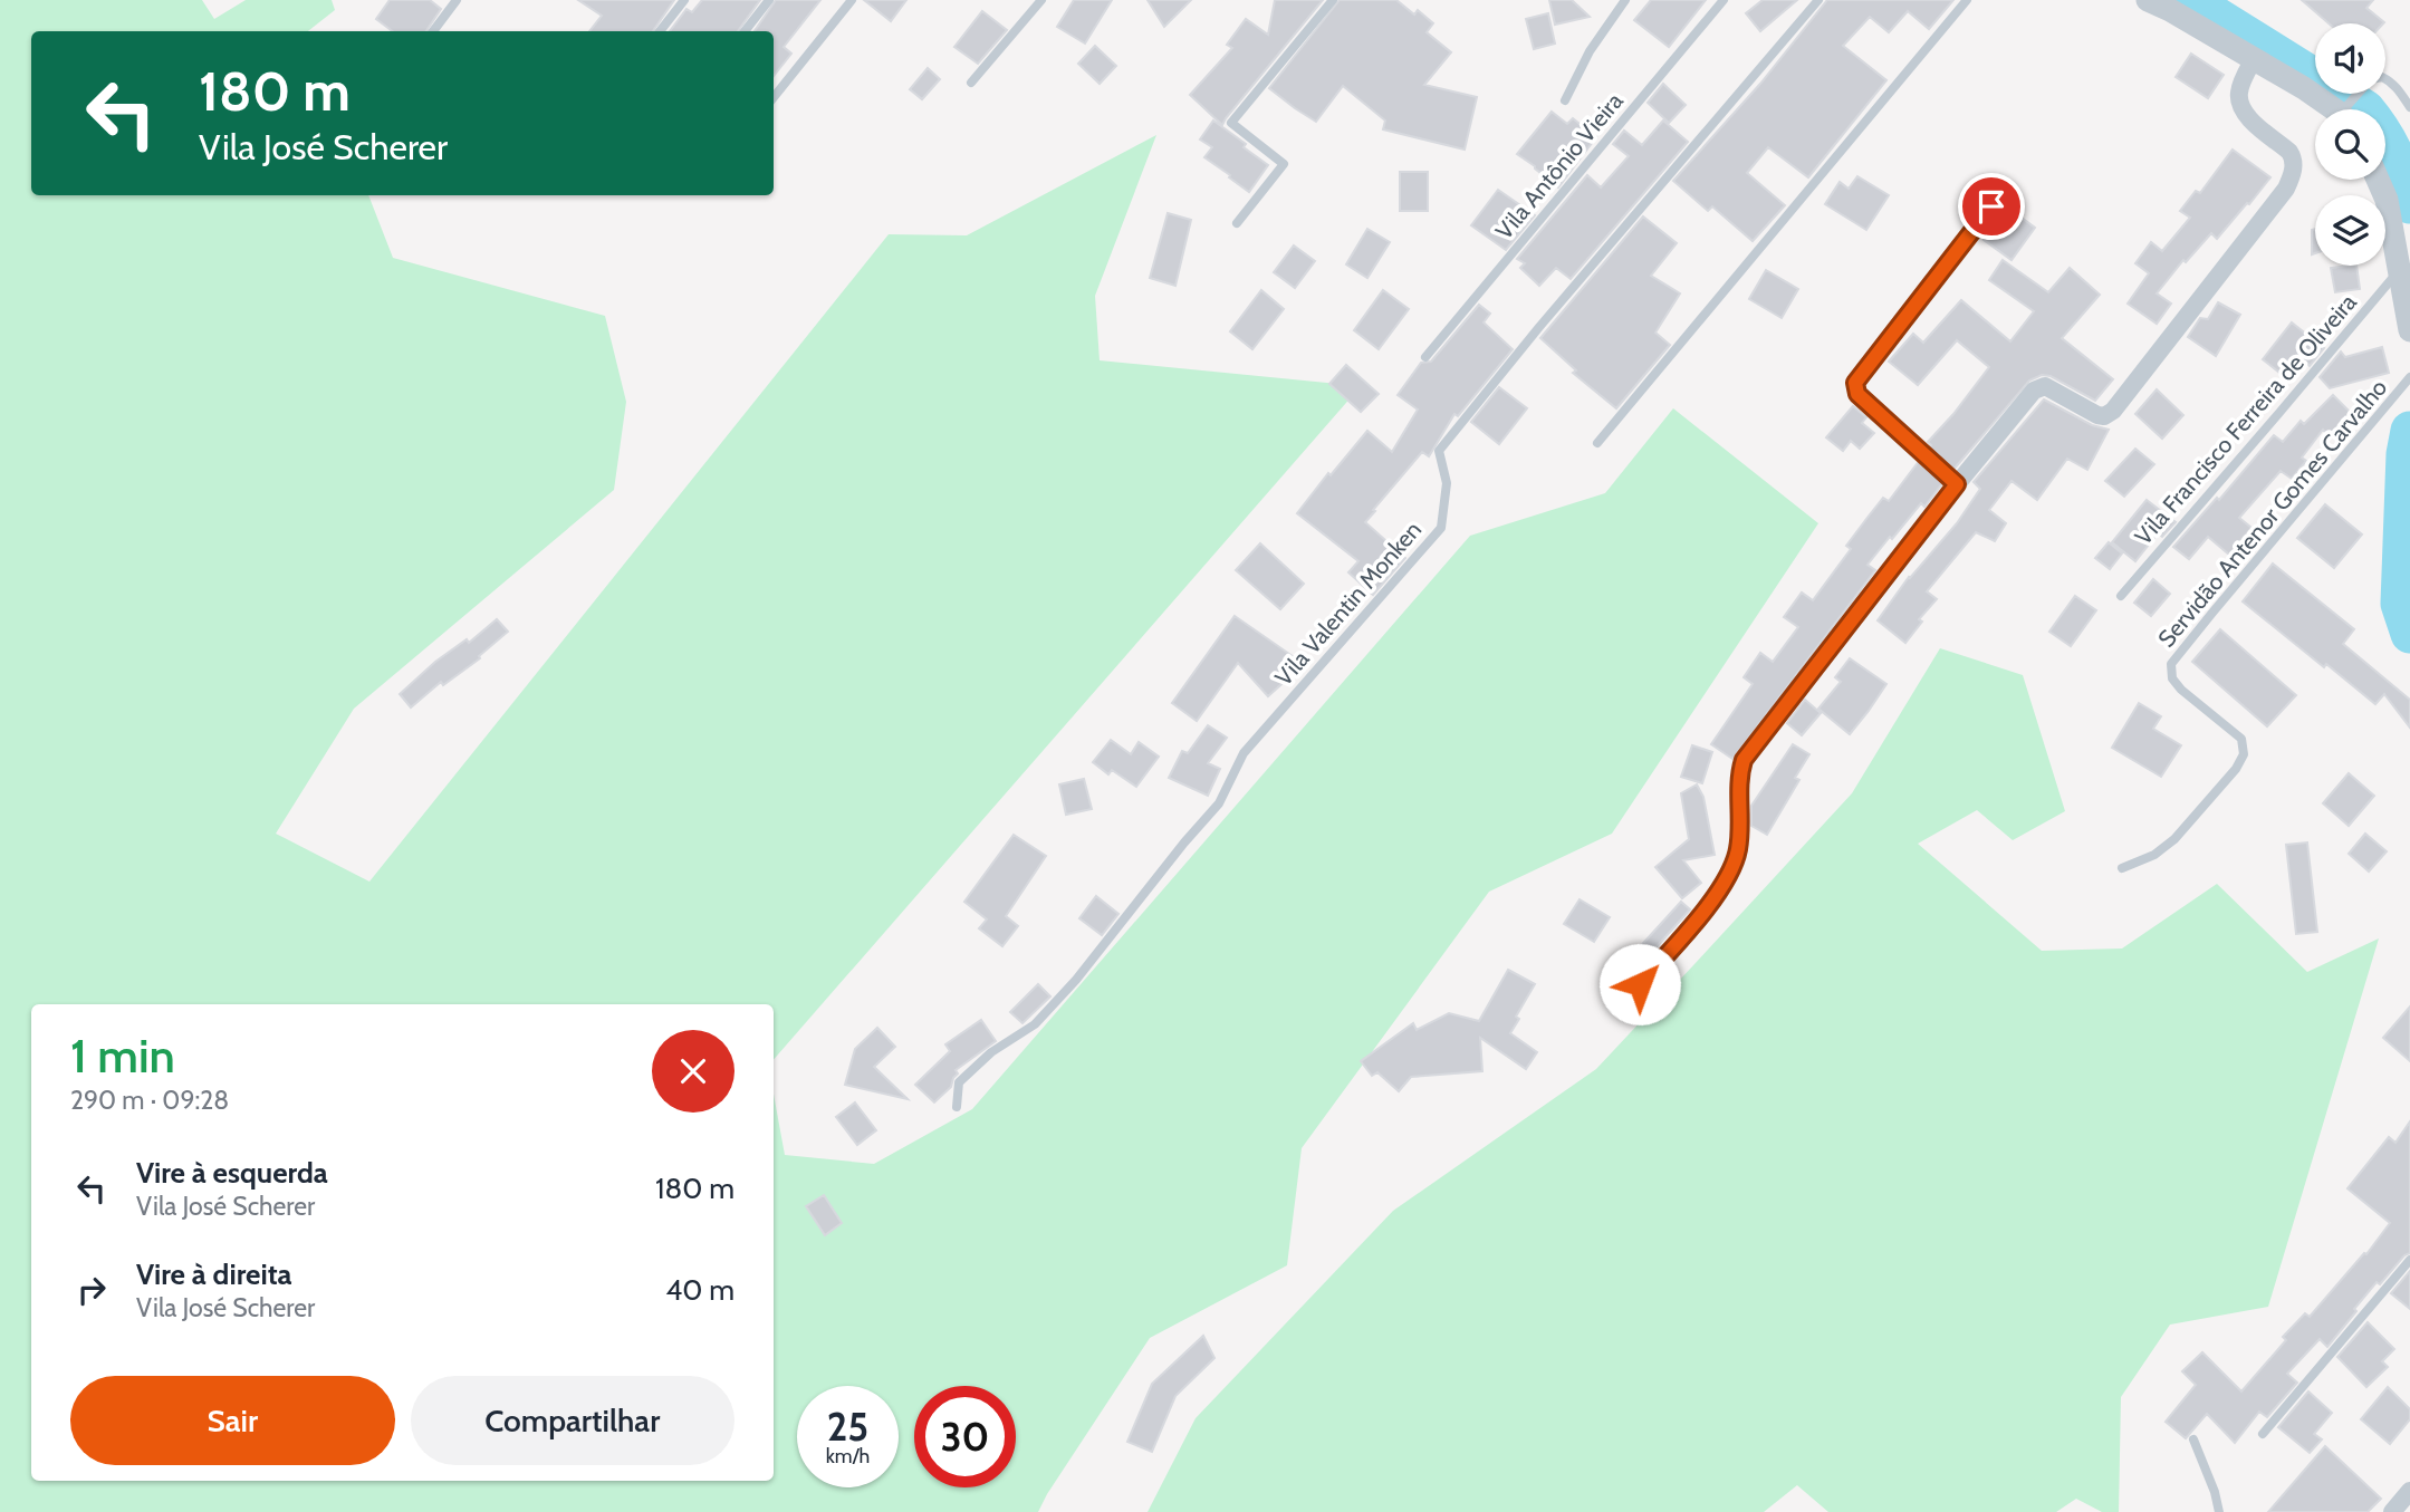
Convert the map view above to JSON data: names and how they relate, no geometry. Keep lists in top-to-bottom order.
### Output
{
  "streets": {
    "lane": [
      "Vila Antônio Vieira",
      "Vila Francisco Ferreira de Oliveira",
      "Servidão Antenor Gomes Carvalho",
      "Vila Valentin Monken"
    ]
  },
  "page": {
    "turn": ["180 m", "Vila José Scherer"],
    "heading": ["1 min", "290 m · 09:28"],
    "list": [
      {
        "name": "Vire à esquerda",
        "note": "Vila José Scherer",
        "value": "180 m"
      },
      {
        "name": "Vire à direita",
        "note": "Vila José Scherer",
        "value": "40 m"
      }
    ],
    "buttons": ["Sair", "Compartilhar"],
    "speed": "25 km/h",
    "limit": "30"
  }
}
